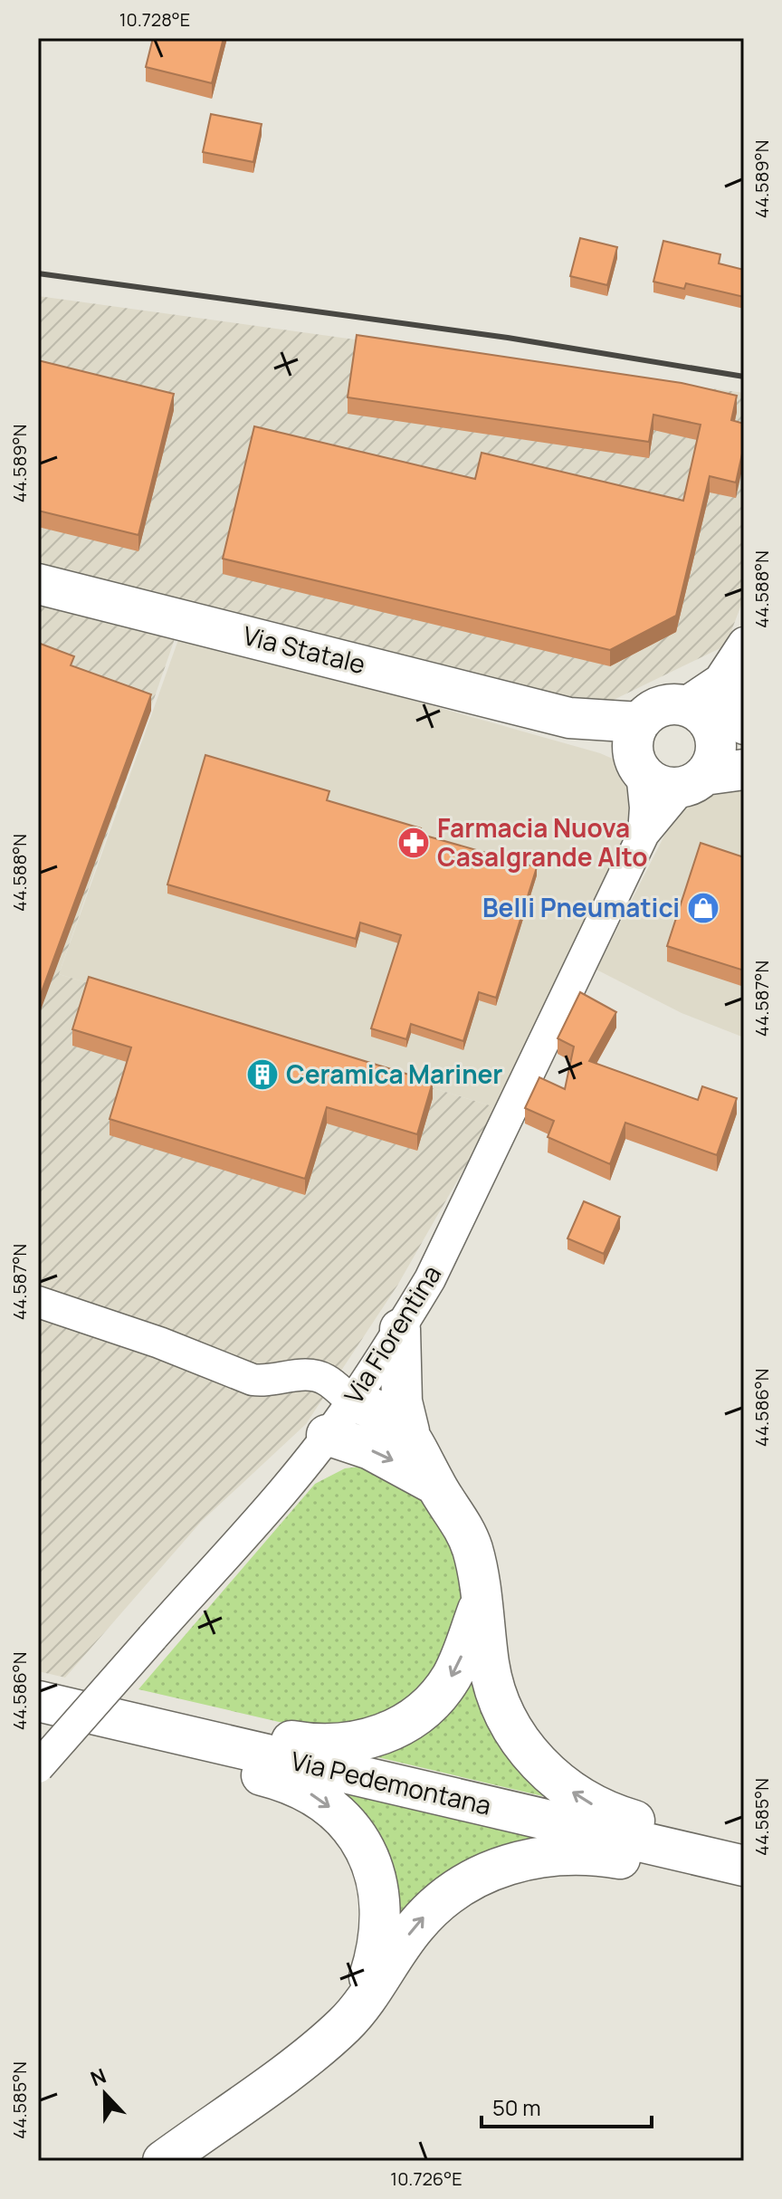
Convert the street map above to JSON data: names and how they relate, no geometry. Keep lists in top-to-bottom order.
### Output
{
  "streets": {
    "main road": ["Via Statale", "Via Pedemontana"],
    "street": ["Via Fiorentina"]
  },
  "crossings": [
    ["Via Statale", "Via Fiorentina"]
  ],
  "places": {
    "pharmacy": ["Farmacia Nuova Casalgrande Alto"],
    "shop": ["Belli Pneumatici"],
    "building": ["Ceramica Mariner"]
  },
  "scale_bar": "50 m",
  "north": "top",
  "coordinates": [
    "10.728°E",
    "44.589°N",
    "44.588°N",
    "44.587°N",
    "44.586°N",
    "44.585°N",
    "10.726°E"
  ]
}
